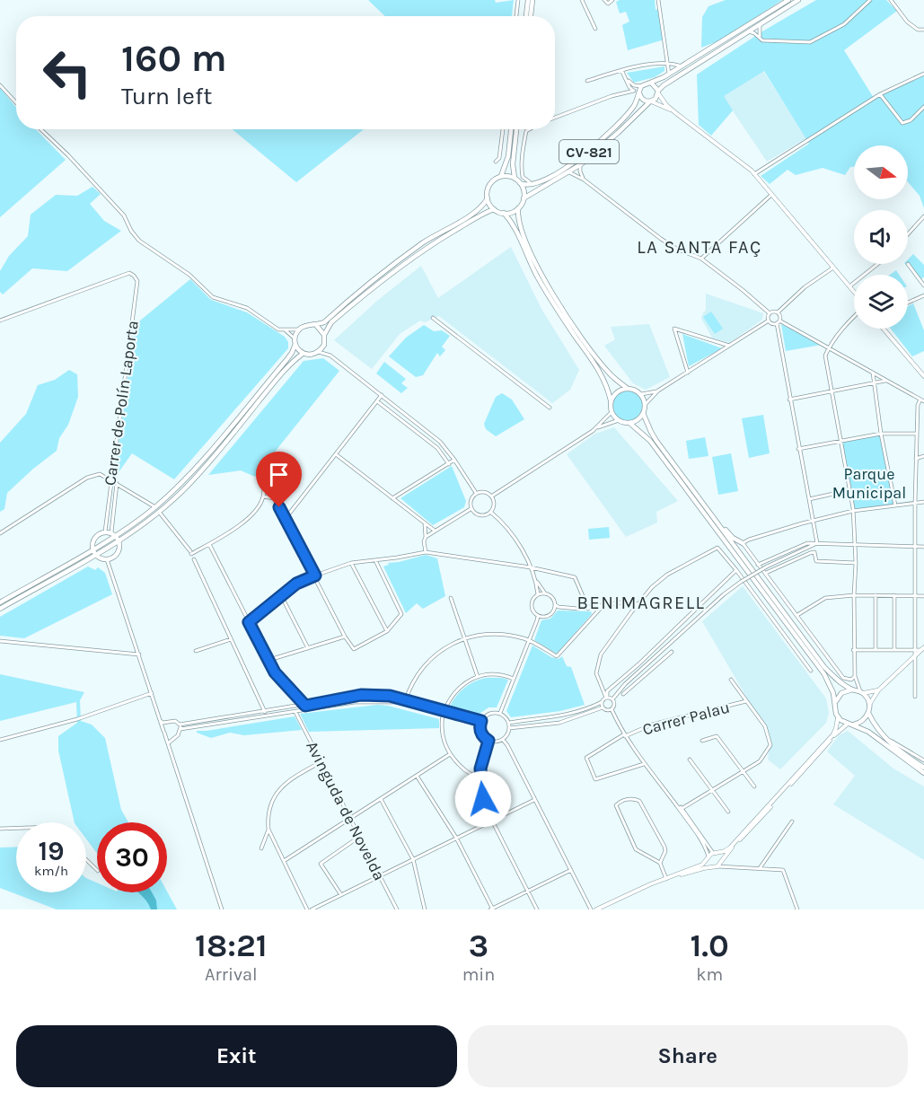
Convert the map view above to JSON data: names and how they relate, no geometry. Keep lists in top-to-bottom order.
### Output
{
  "streets": {
    "main road": ["CV-821"],
    "street": ["Carrer de Polín Laporta", "Carrer Palau", "Avinguda de Novelda"]
  },
  "districts": ["LA SANTA FAÇ", "BENIMAGRELL"],
  "parks": ["Parque Municipal"],
  "north": "right",
  "page": {
    "turn": ["160 m", "Turn left"],
    "speed": "19 km/h",
    "limit": "30",
    "eta": [
      "18:21",
      "Arrival",
      "3",
      "min",
      "1.0",
      "km"
    ],
    "buttons": ["Exit", "Share"]
  }
}
